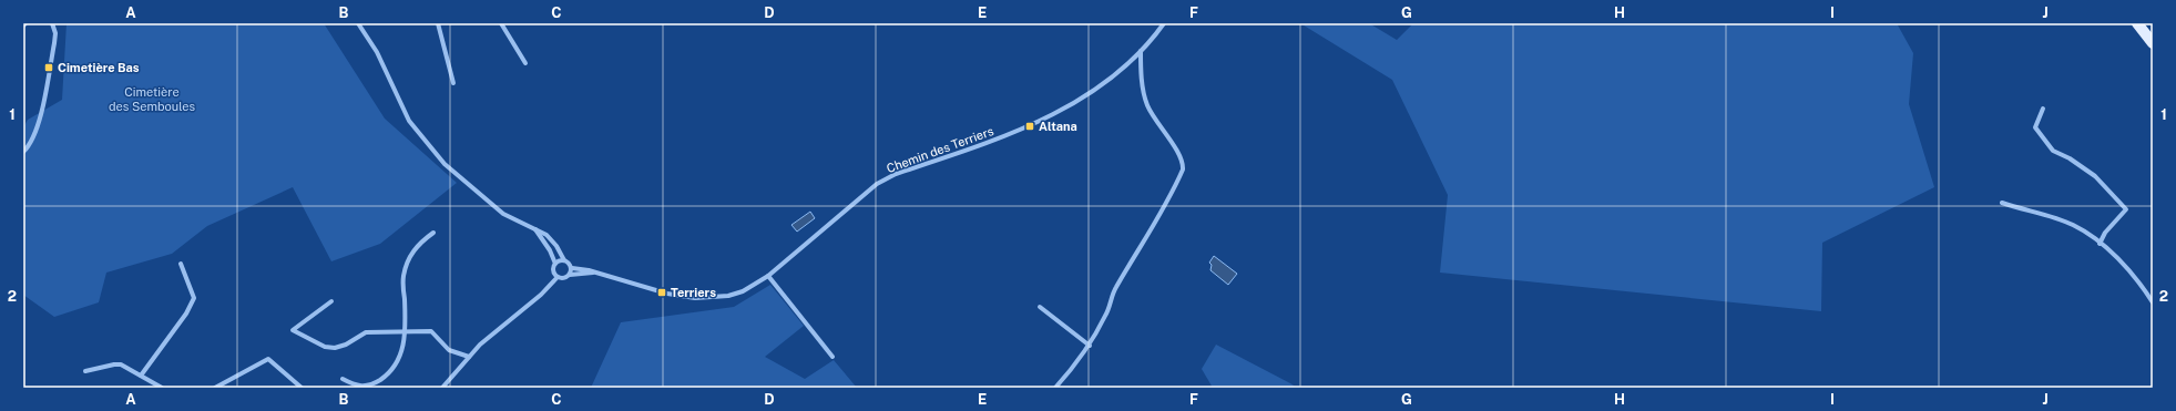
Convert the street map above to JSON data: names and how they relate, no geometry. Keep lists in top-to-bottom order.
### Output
{
  "streets": {
    "street": ["Chemin des Terriers"]
  },
  "parks": ["Cimetière des Semboules"],
  "places": {
    "transit": ["Cimetière Bas", "Altana", "Terriers"]
  },
  "grid": {
    "columns": [
      "A",
      "B",
      "C",
      "D",
      "E",
      "F",
      "G",
      "H",
      "I",
      "J"
    ],
    "rows": ["1", "2"]
  }
}
